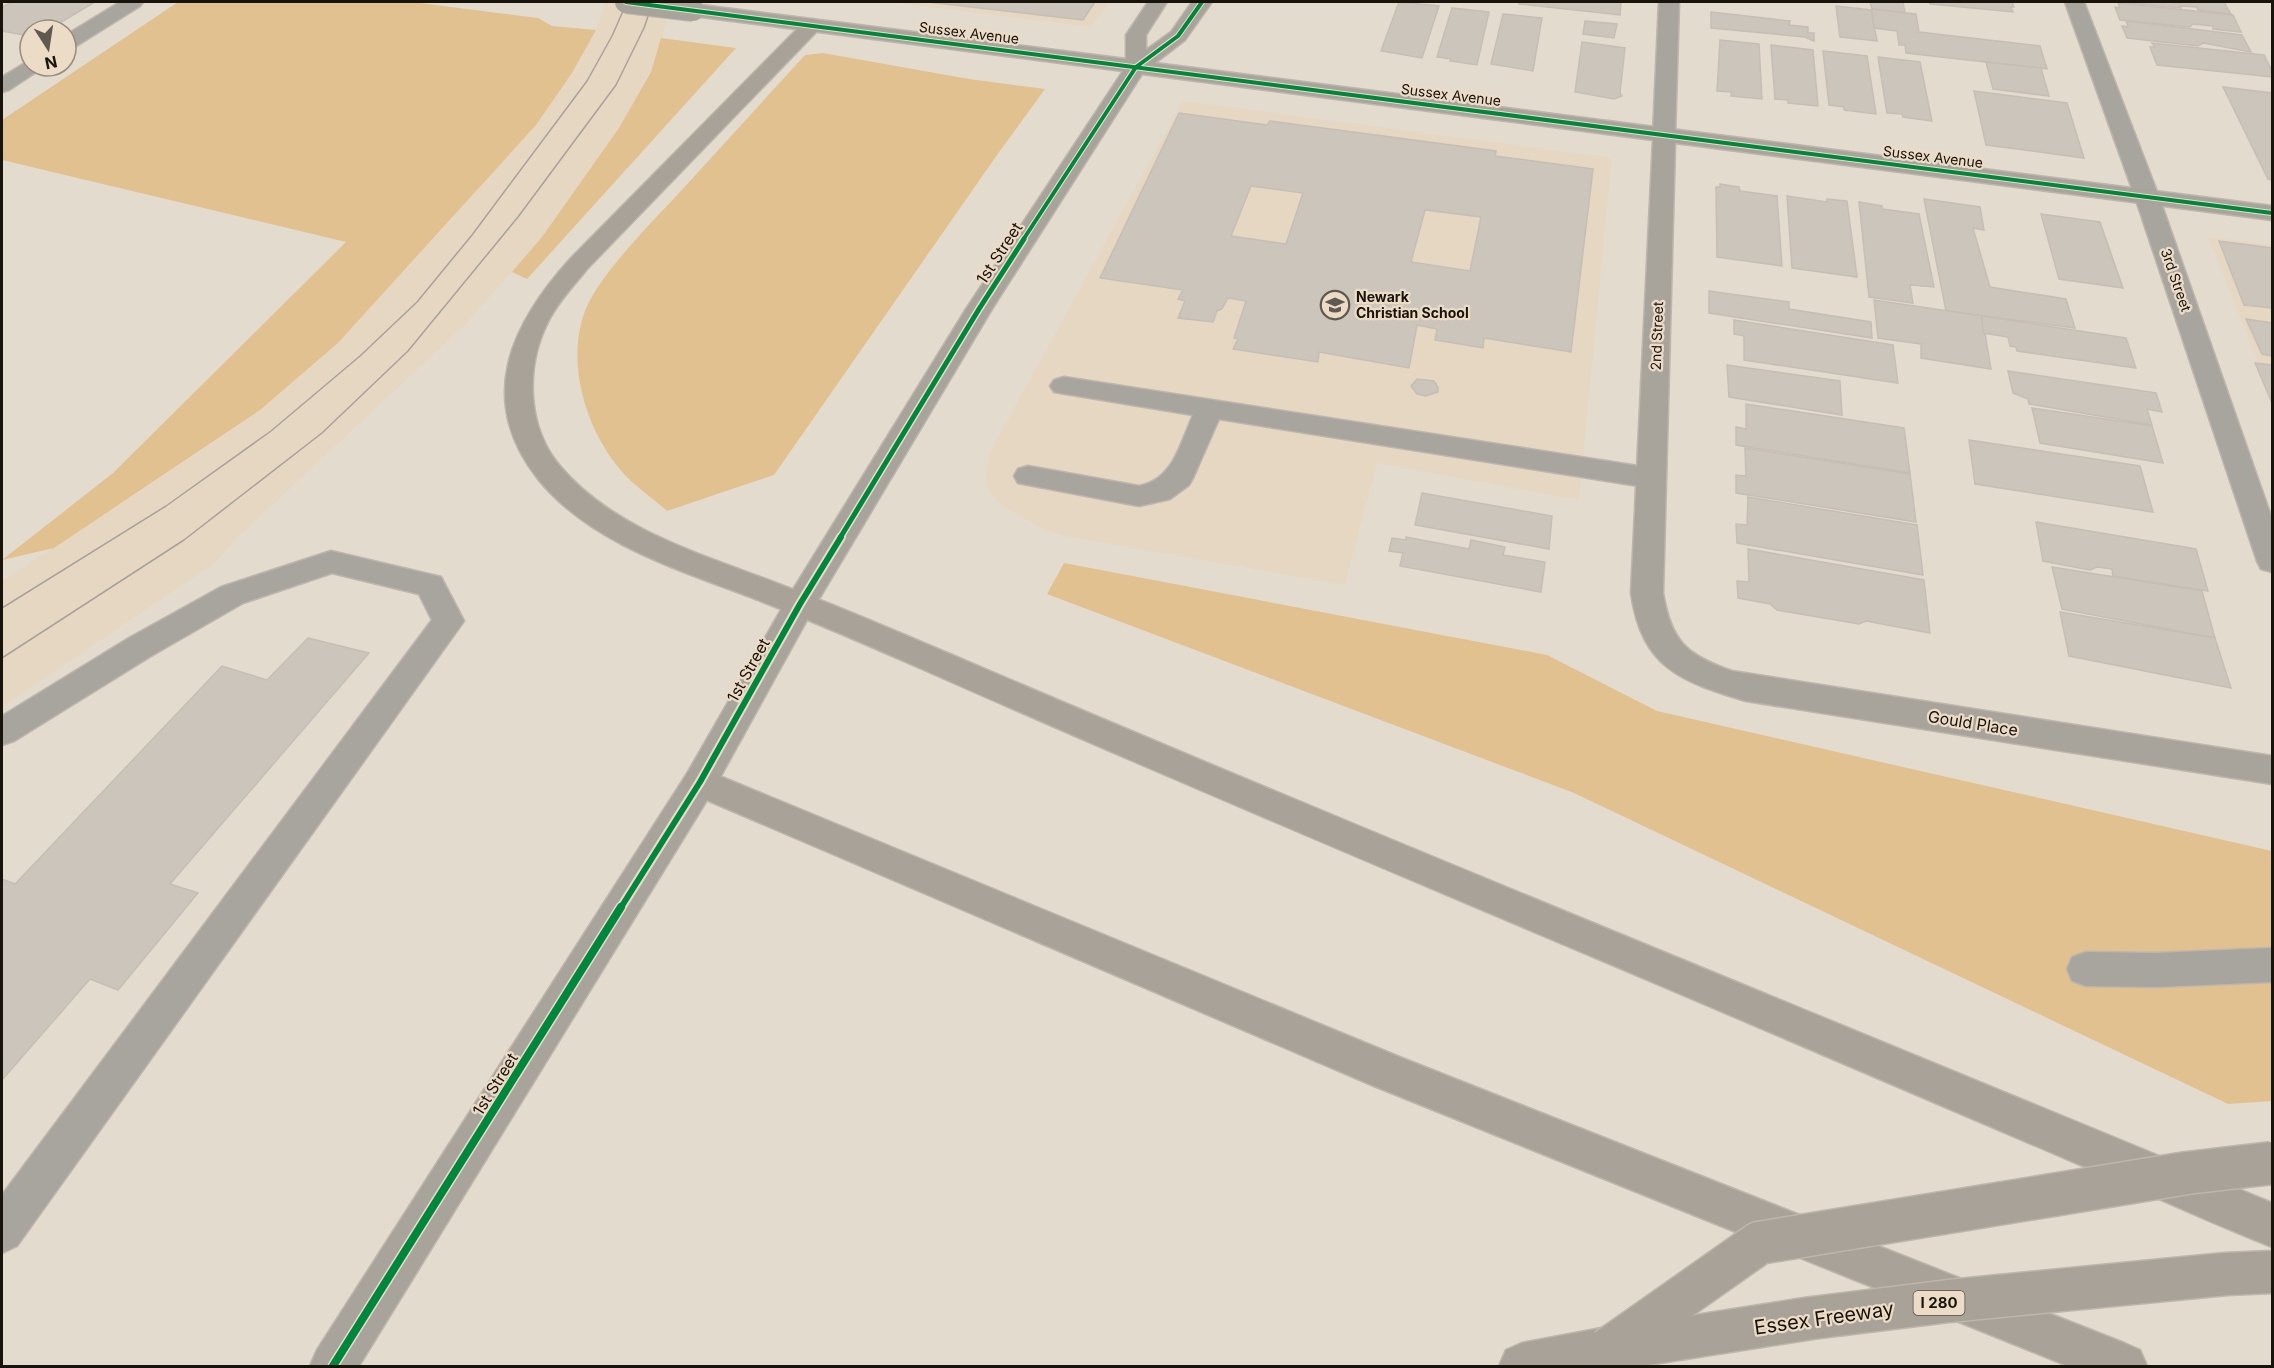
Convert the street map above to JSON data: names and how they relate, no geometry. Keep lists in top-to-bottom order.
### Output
{
  "streets": {
    "highway": ["I 280", "Essex Freeway"],
    "street": [
      "Sussex Avenue",
      "1st Street",
      "3rd Street",
      "2nd Street",
      "Gould Place"
    ]
  },
  "crossings": [
    ["Sussex Avenue", "1st Street"],
    ["Sussex Avenue", "3rd Street"],
    ["Sussex Avenue", "2nd Street"],
    ["2nd Street", "Gould Place"]
  ],
  "places": {
    "school or university": ["Newark Christian School"]
  },
  "north": "bottom"
}
